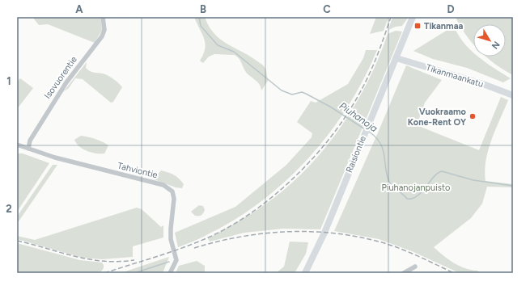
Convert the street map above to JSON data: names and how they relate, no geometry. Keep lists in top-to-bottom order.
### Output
{
  "streets": {
    "main road": ["Tikanmaankatu", "Raisiontie"],
    "street": ["Isovuorentie", "Tahviontie"]
  },
  "crossings": [
    ["Tikanmaankatu", "Raisiontie"],
    ["Isovuorentie", "Tahviontie"]
  ],
  "water": ["Piuhanoja"],
  "parks": ["Piuhanojanpuisto"],
  "places": {
    "transit": ["Tikanmaa"],
    "other": ["Vuokraamo Kone-Rent OY"]
  },
  "north": "bottom right",
  "grid": {
    "columns": [
      "A",
      "B",
      "C",
      "D"
    ],
    "rows": ["1", "2"]
  }
}
